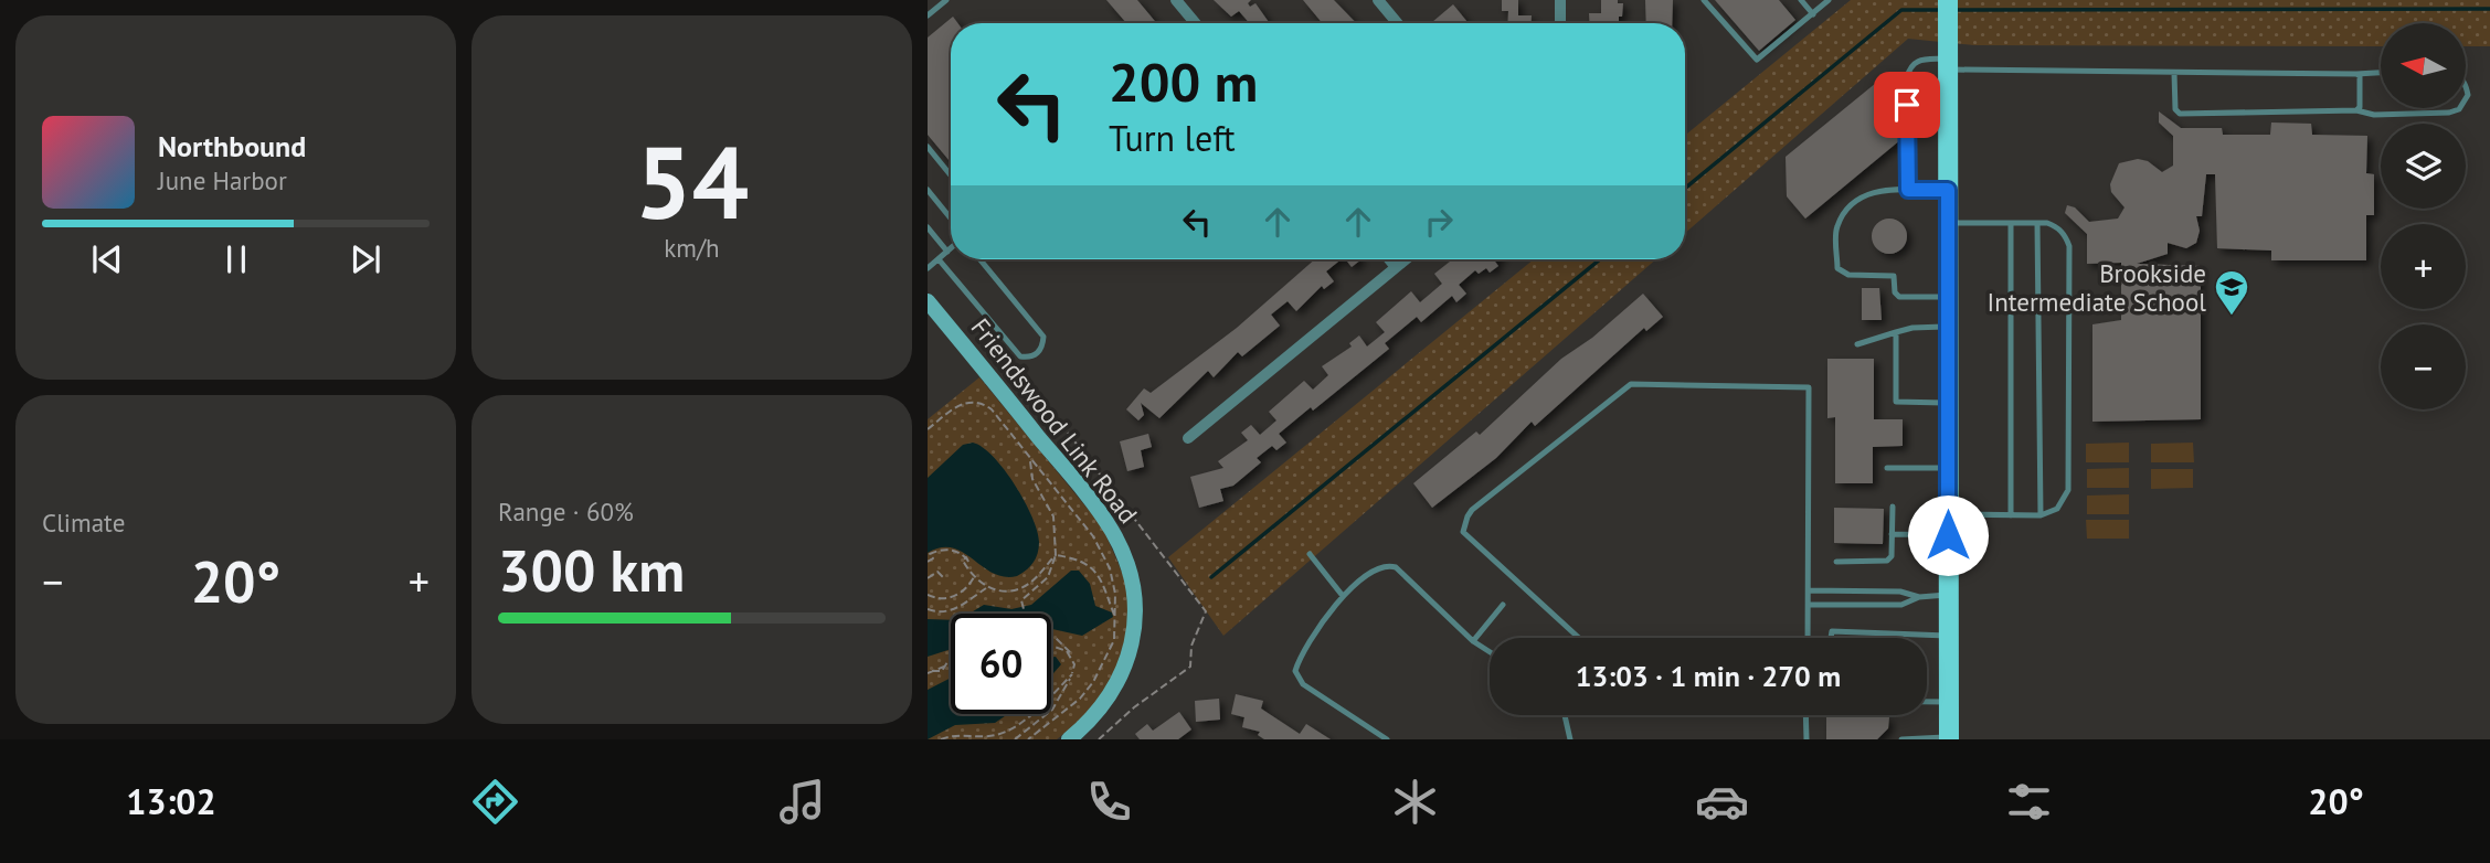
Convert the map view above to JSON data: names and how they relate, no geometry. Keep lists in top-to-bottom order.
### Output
{
  "streets": {
    "street": ["Friendswood Link Road"]
  },
  "places": {
    "school or university": ["Brookside Intermediate School"]
  },
  "north": "left",
  "page": {
    "tile": [
      ["54", "km/h"],
      "Climate",
      ["Range · 60%", "300 km"]
    ],
    "map_buttons": ["+", "−"],
    "turn": ["200 m", "Turn left"],
    "song": ["Northbound", "June Harbor"],
    "heat": ["−", "20°", "+"],
    "limit": "60",
    "trip": "13:03 · 1 min · 270 m",
    "tabs": ["13:02", "20°"]
  }
}
